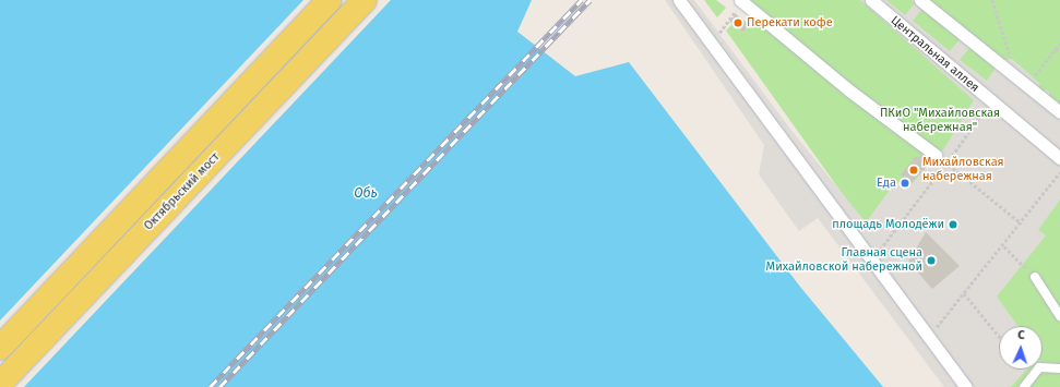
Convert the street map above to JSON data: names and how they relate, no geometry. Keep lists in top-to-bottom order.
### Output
{
  "streets": {
    "main road": ["Октябрьский мост"],
    "street": ["Центральная аллея"]
  },
  "water": ["Обь"],
  "parks": ["ПКиО \"Михайловская набережная\""],
  "places": [
    "Перекати кофе",
    "Михайловская набережная",
    "Еда",
    "площадь Молодёжи",
    "Главная сцена Михайловской набережной"
  ],
  "north": "top"
}
